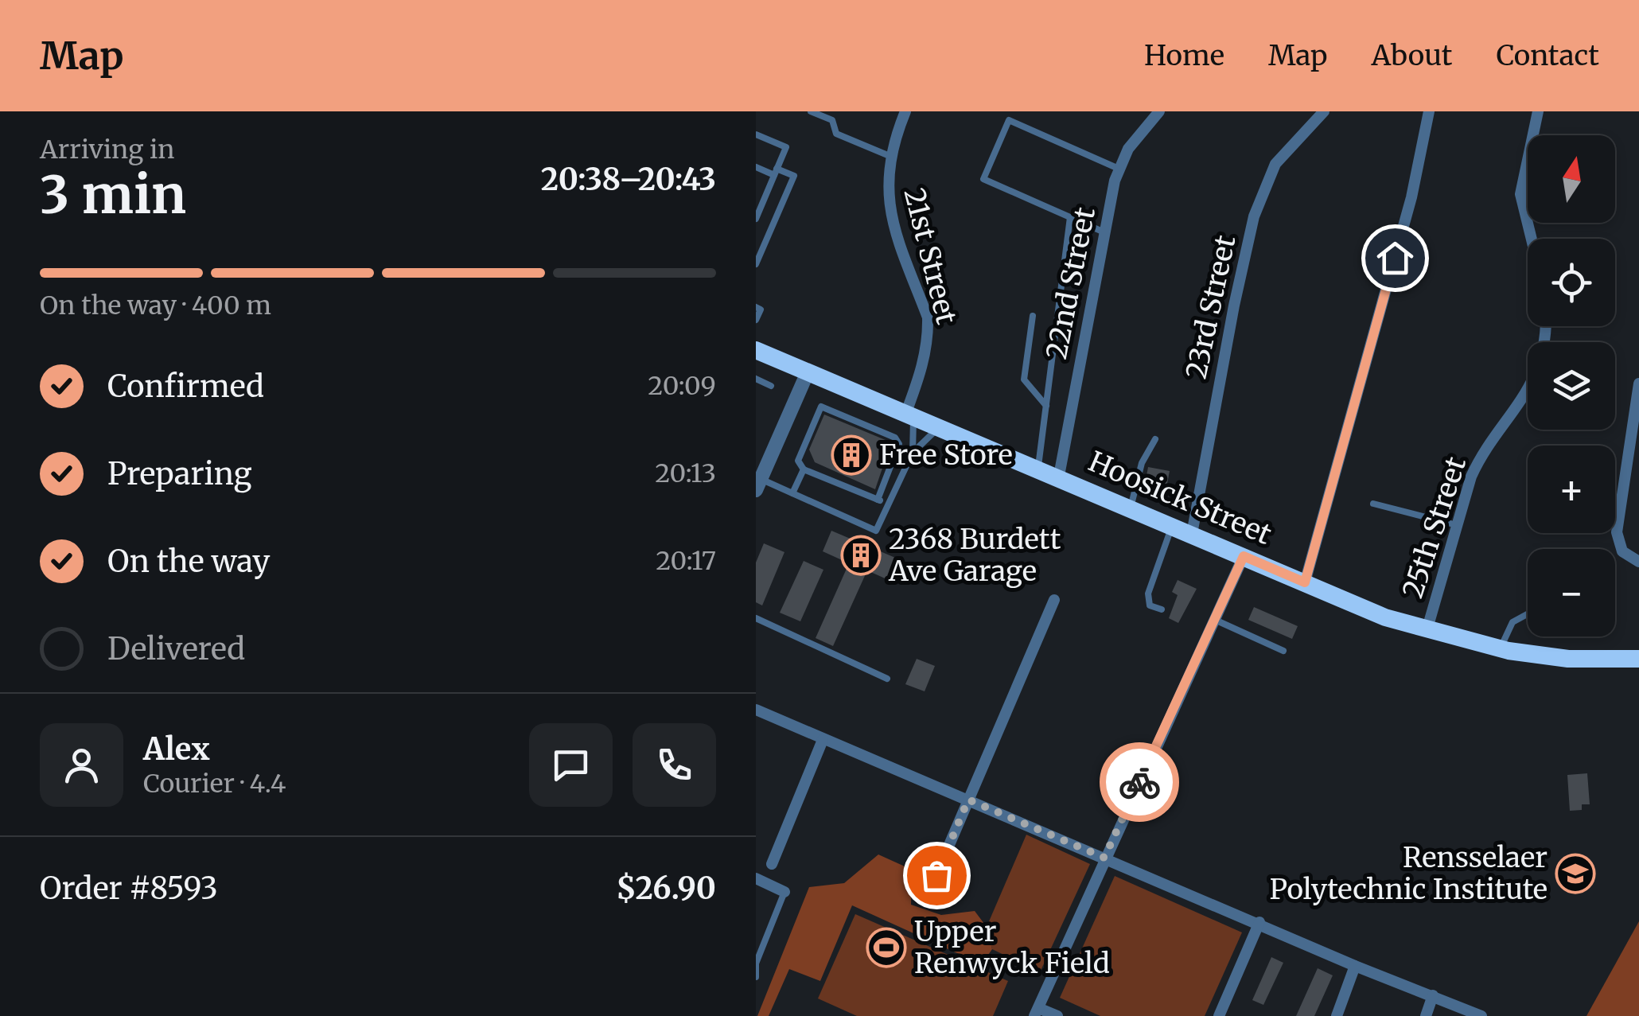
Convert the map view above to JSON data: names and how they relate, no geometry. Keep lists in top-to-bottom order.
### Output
{
  "streets": {
    "highway": ["Hoosick Street"],
    "street": [
      "21st Street",
      "22nd Street",
      "23rd Street",
      "25th Street"
    ]
  },
  "crossings": [
    ["21st Street", "Hoosick Street"],
    ["22nd Street", "Hoosick Street"],
    ["23rd Street", "Hoosick Street"],
    ["Hoosick Street", "25th Street"]
  ],
  "places": {
    "building": ["Free Store", "2368 Burdett Ave Garage"],
    "school or university": ["Rensselaer Polytechnic Institute"],
    "sports": ["Upper Renwyck Field"]
  },
  "north": "top",
  "page": {
    "header": "Map",
    "nav": [
      "Home",
      "Map",
      "About",
      "Contact"
    ],
    "heading": ["3 min", "Arriving in", "20:38–20:43"],
    "panel": [
      "Alex",
      "Courier · 4.4",
      "Order #8593",
      "$26.90"
    ],
    "map_buttons": ["+", "−"],
    "bar": "On the way · 400 m",
    "list": [
      ["Confirmed", "20:09"],
      ["Preparing", "20:13"],
      ["On the way", "20:17"],
      "Delivered"
    ]
  }
}
